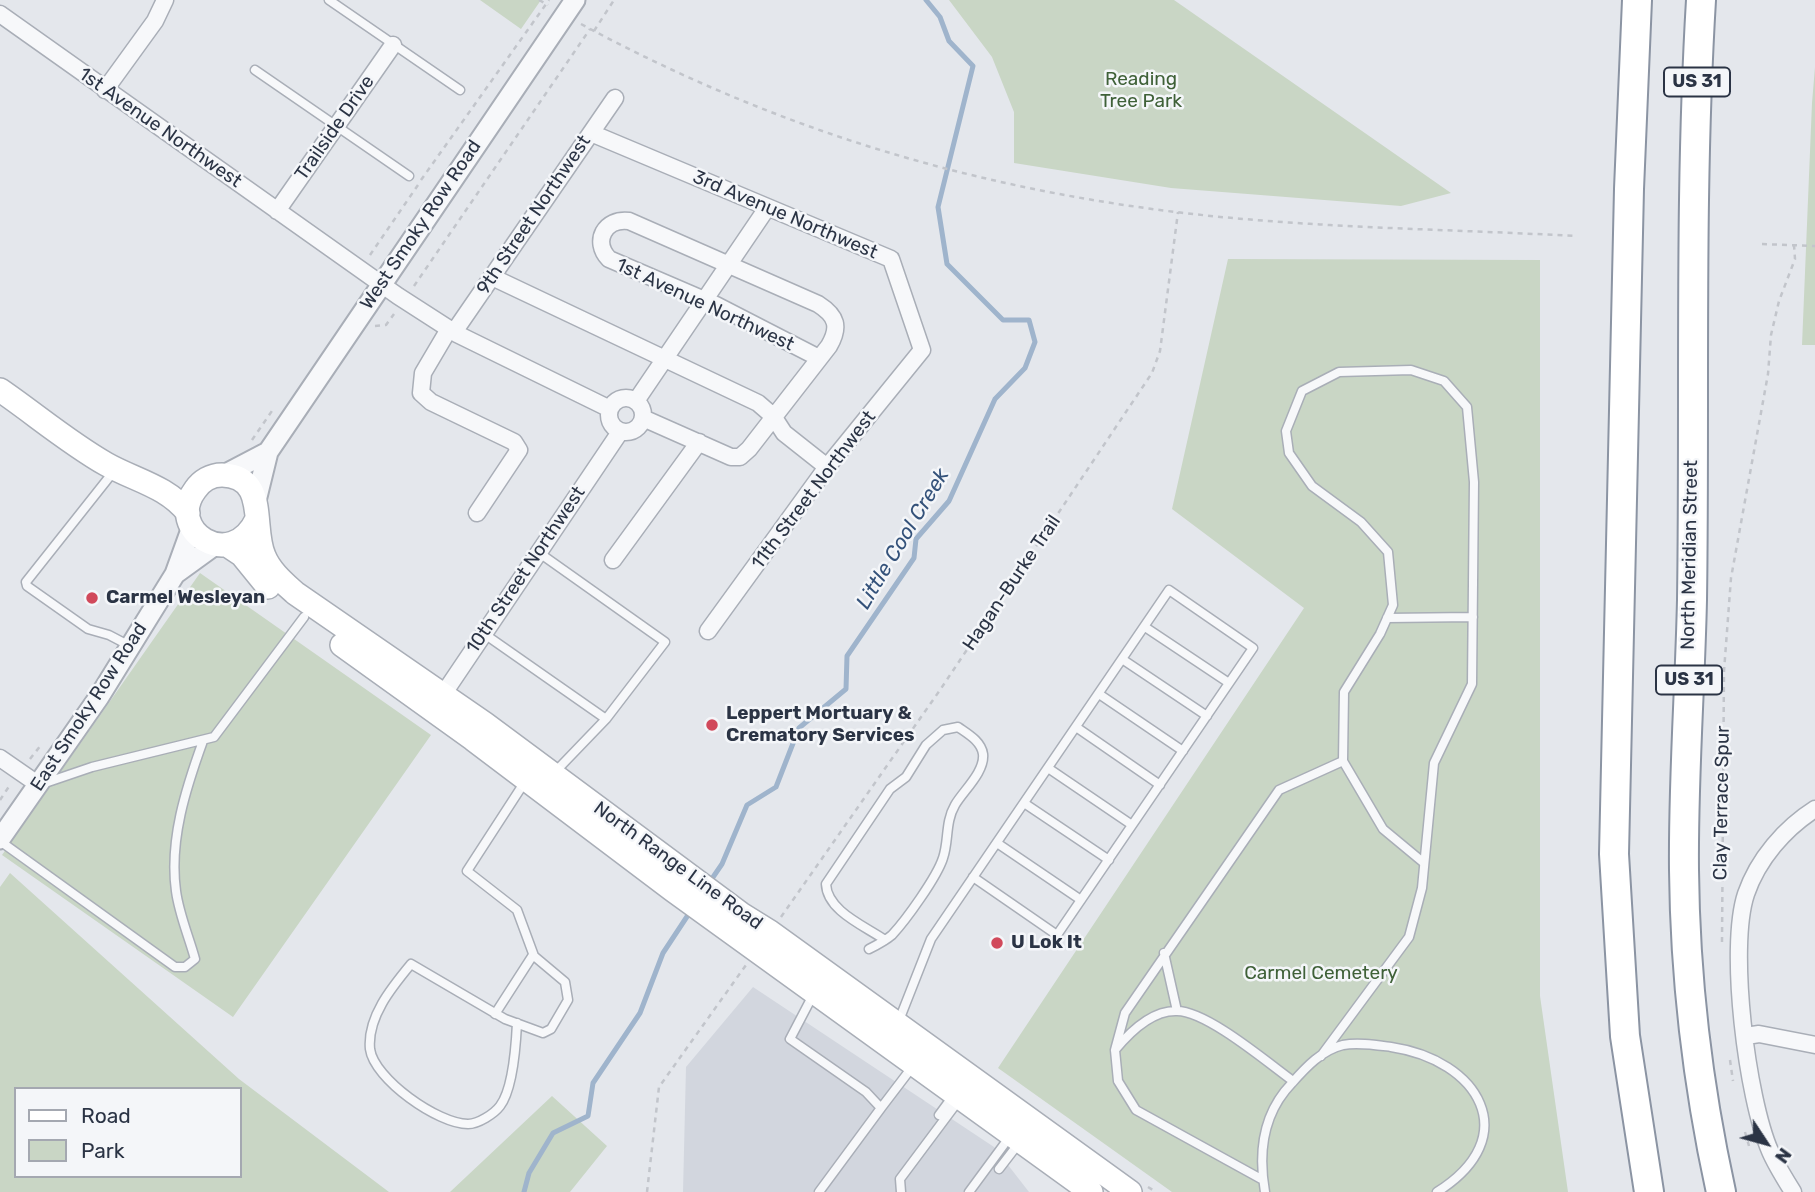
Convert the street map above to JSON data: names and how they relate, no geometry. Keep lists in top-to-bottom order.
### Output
{
  "streets": {
    "highway": ["US 31", "North Meridian Street"],
    "main road": ["North Range Line Road"],
    "street": [
      "1st Avenue Northwest",
      "Trailside Drive",
      "9th Street Northwest",
      "3rd Avenue Northwest",
      "West Smoky Row Road",
      "11th Street Northwest",
      "10th Street Northwest",
      "East Smoky Row Road"
    ],
    "path": ["Hagan-Burke Trail", "Clay Terrace Spur"]
  },
  "crossings": [
    ["1st Avenue Northwest", "Trailside Drive"],
    ["1st Avenue Northwest", "9th Street Northwest"],
    ["1st Avenue Northwest", "West Smoky Row Road"],
    ["1st Avenue Northwest", "10th Street Northwest"],
    ["9th Street Northwest", "3rd Avenue Northwest"],
    ["3rd Avenue Northwest", "11th Street Northwest"],
    ["West Smoky Row Road", "East Smoky Row Road"],
    ["West Smoky Row Road", "North Range Line Road"],
    ["10th Street Northwest", "North Range Line Road"],
    ["East Smoky Row Road", "North Range Line Road"]
  ],
  "water": ["Little Cool Creek"],
  "parks": ["Reading Tree Park", "Carmel Cemetery"],
  "places": ["Carmel Wesleyan", "Leppert Mortuary & Crematory Services", "U Lok It"],
  "legend": ["Road", "Park"],
  "north": "bottom right"
}
